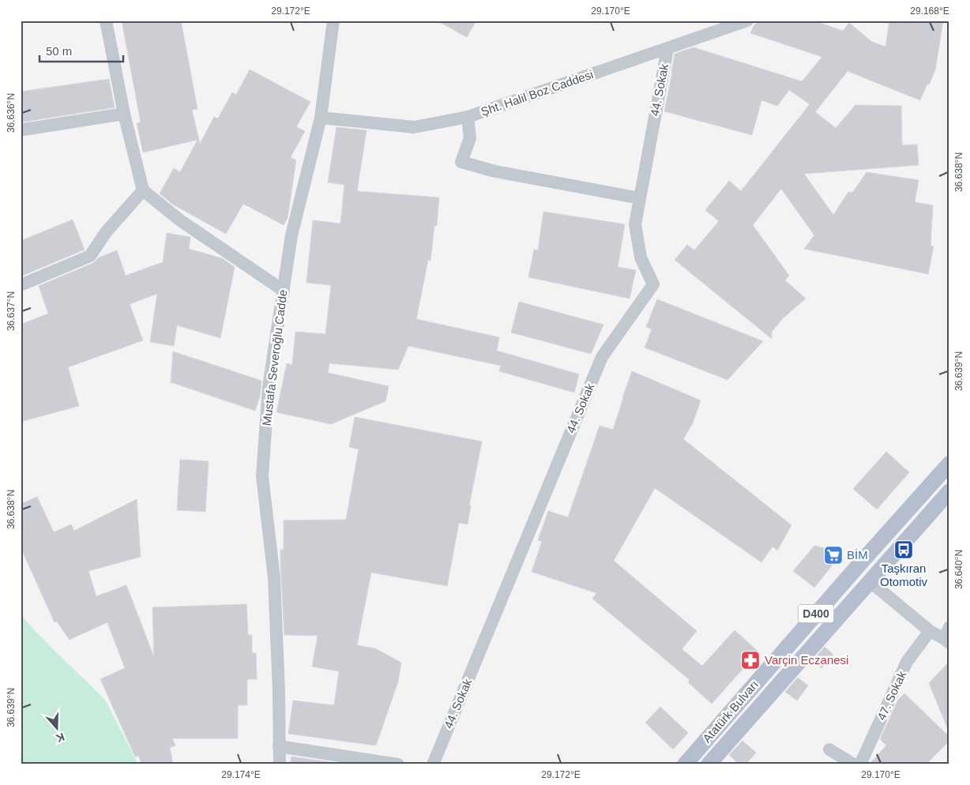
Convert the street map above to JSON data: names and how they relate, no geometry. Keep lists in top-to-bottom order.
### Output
{
  "streets": {
    "main road": ["D400", "Atatürk Bulvarı"],
    "street": [
      "44. Sokak",
      "Şht. Halil Boz Caddesi",
      "Mustafa Severoğlu Cadde",
      "47. Sokak"
    ]
  },
  "crossings": [
    ["44. Sokak", "Şht. Halil Boz Caddesi"],
    ["Şht. Halil Boz Caddesi", "Mustafa Severoğlu Cadde"]
  ],
  "places": {
    "bus stop": ["Taşkıran Otomotiv"],
    "supermarket": ["BİM"],
    "pharmacy": ["Varçin Eczanesi"]
  },
  "scale_bar": "50 m",
  "north": "bottom",
  "coordinates": [
    "29.172°E",
    "29.170°E",
    "29.168°E",
    "36.636°N",
    "36.638°N",
    "36.637°N",
    "36.639°N",
    "36.640°N",
    "29.174°E"
  ]
}
